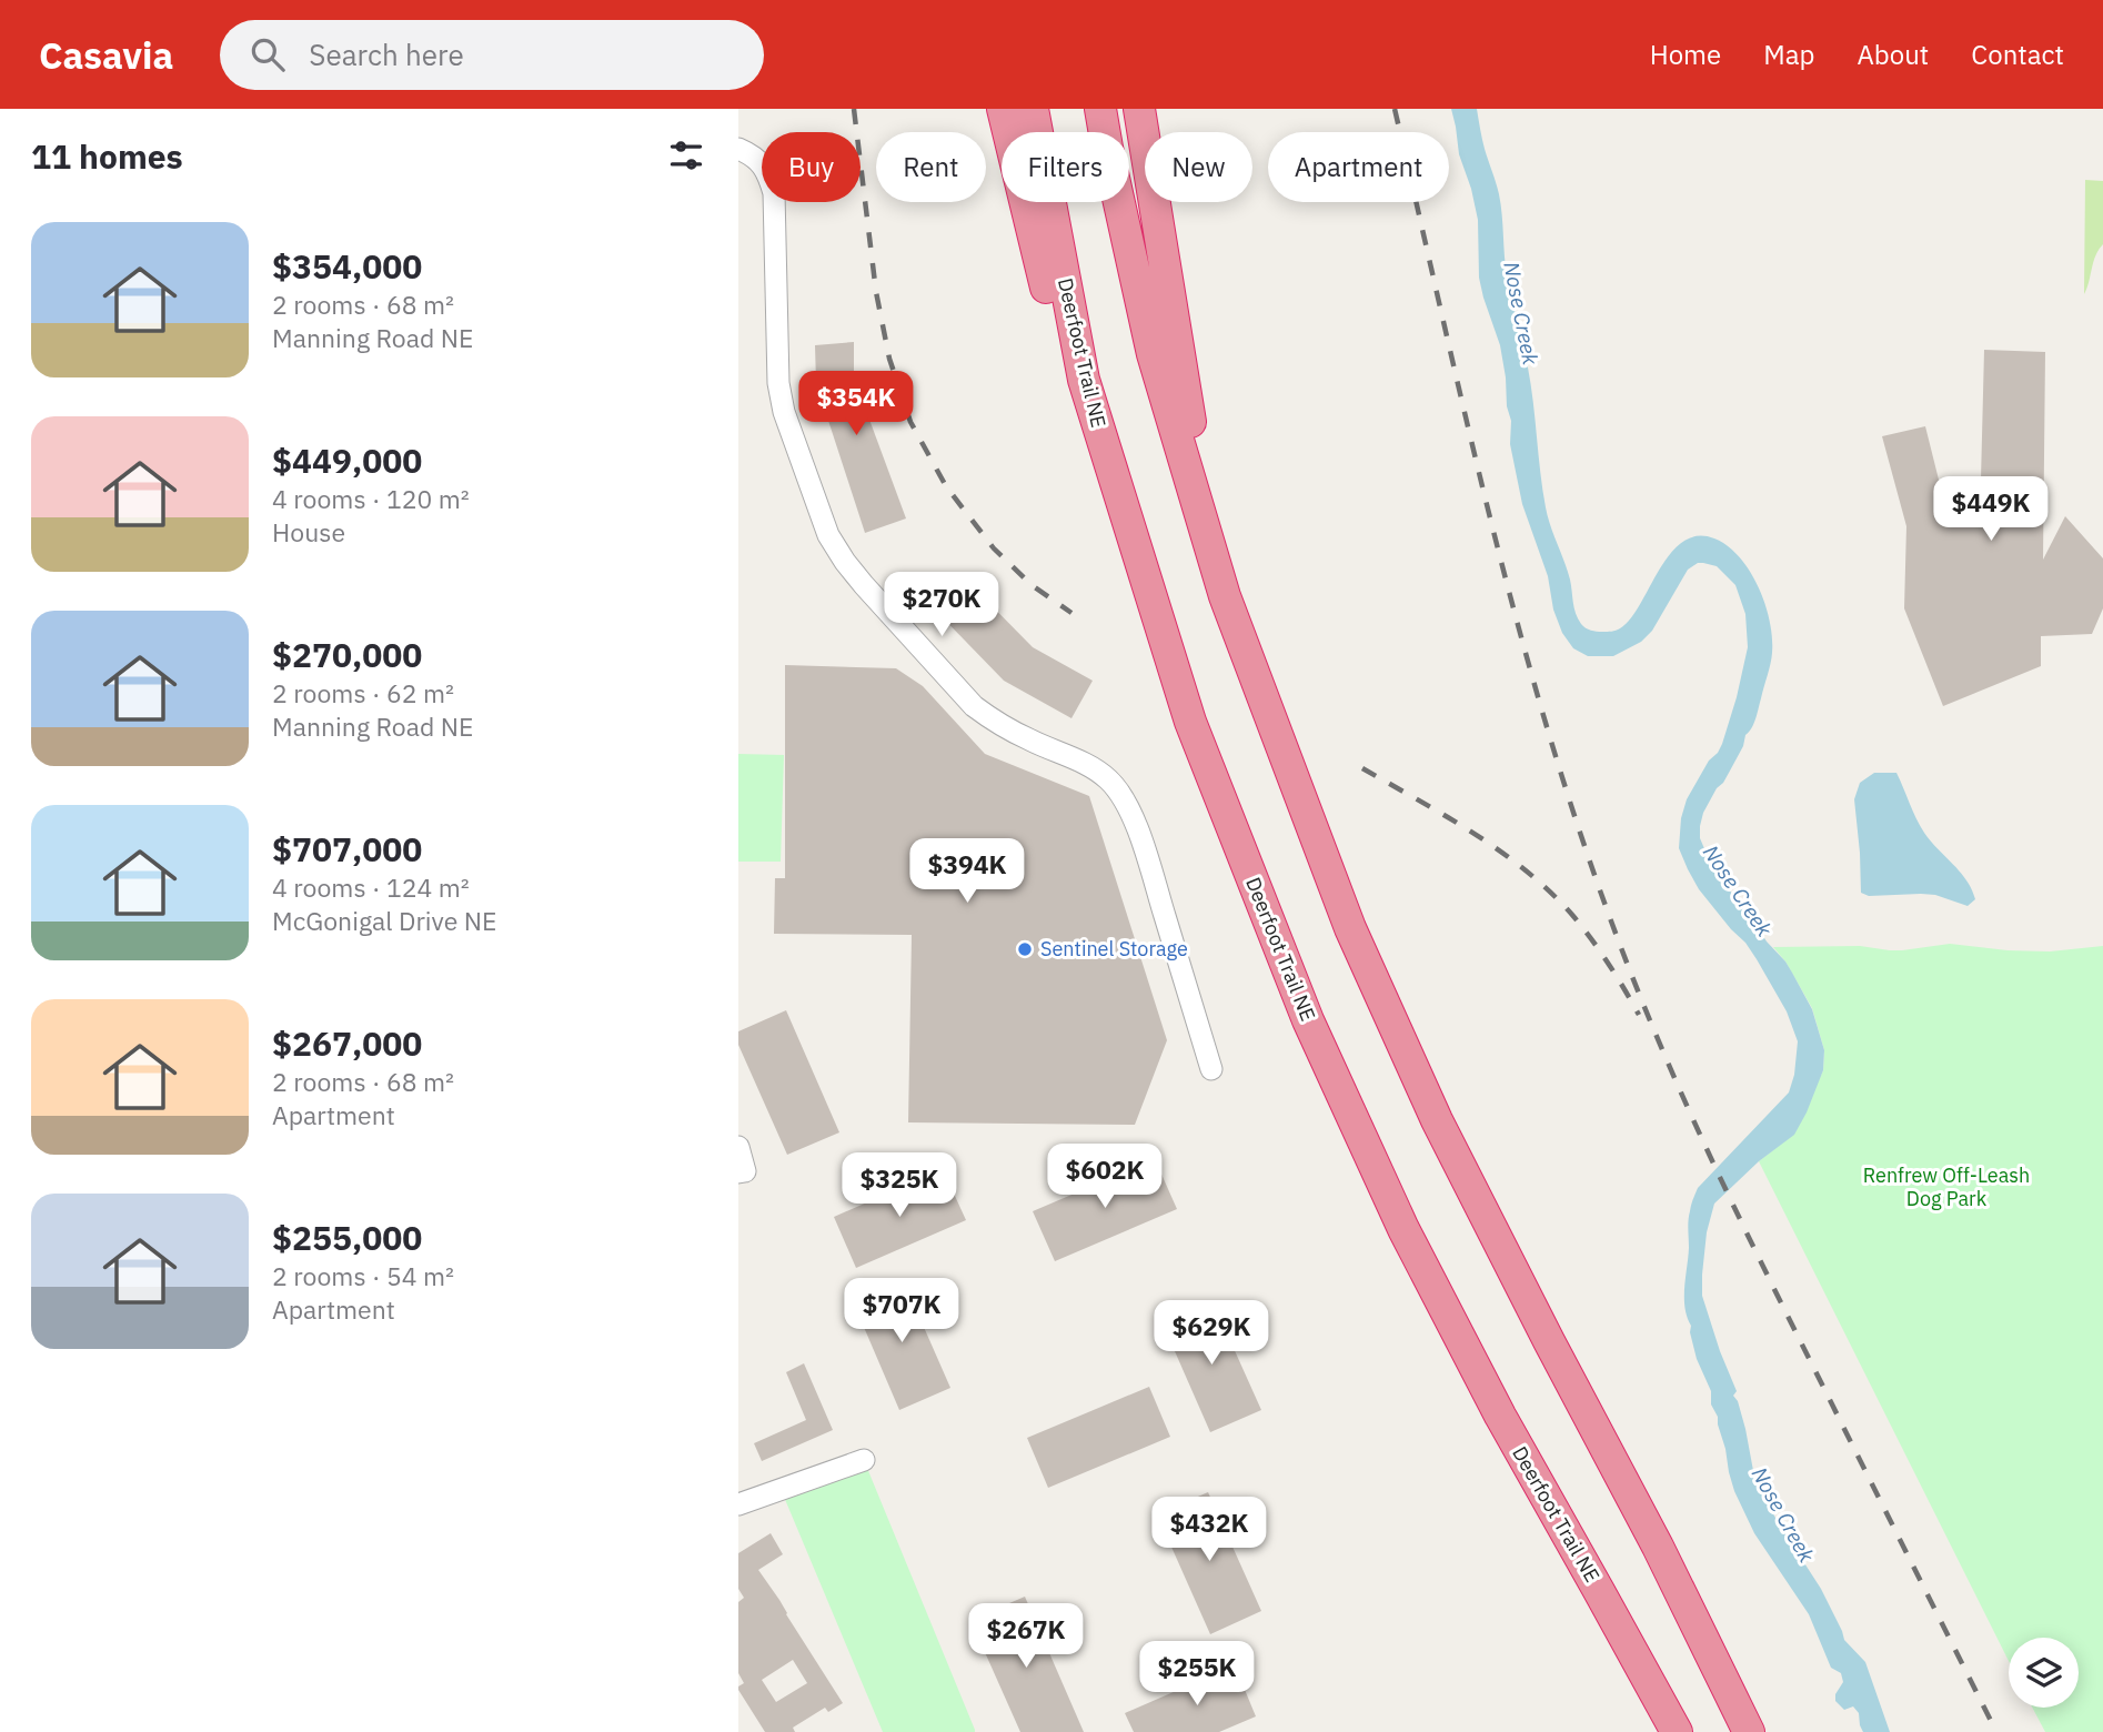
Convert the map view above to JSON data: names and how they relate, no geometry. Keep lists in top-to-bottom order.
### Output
{
  "streets": {
    "highway": ["Deerfoot Trail NE"]
  },
  "water": ["Nose Creek"],
  "parks": ["Renfrew Off-Leash Dog Park"],
  "places": ["Sentinel Storage"],
  "page": {
    "header": "Casavia",
    "search": "Search here",
    "nav": [
      "Home",
      "Map",
      "About",
      "Contact"
    ],
    "heading": "11 homes",
    "chip": [
      "Buy",
      "Rent",
      "Filters",
      "New",
      "Apartment"
    ],
    "list": [
      {
        "name": "$354,000",
        "note": "2 rooms · 68 m² · Manning Road NE"
      },
      {
        "name": "$449,000",
        "note": "4 rooms · 120 m² · House"
      },
      {
        "name": "$270,000",
        "note": "2 rooms · 62 m² · Manning Road NE"
      },
      {
        "name": "$707,000",
        "note": "4 rooms · 124 m² · McGonigal Drive NE"
      },
      {
        "name": "$267,000",
        "note": "2 rooms · 68 m² · Apartment"
      },
      {
        "name": "$255,000",
        "note": "2 rooms · 54 m² · Apartment"
      }
    ],
    "price": [
      "$354K",
      "$449K",
      "$270K",
      "$394K",
      "$602K",
      "$325K",
      "$707K",
      "$629K",
      "$432K",
      "$267K",
      "$255K"
    ]
  }
}
